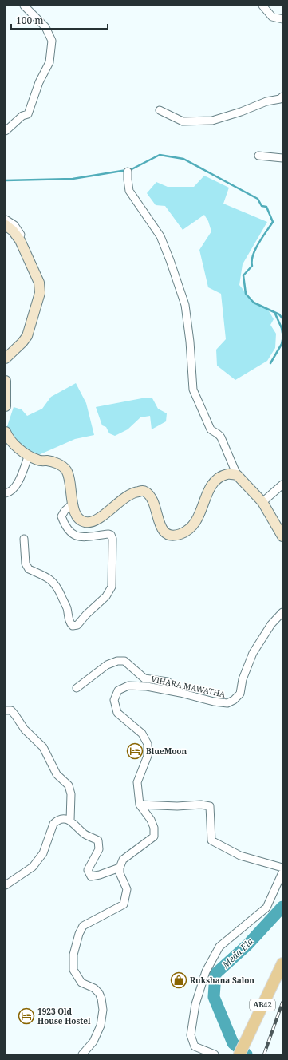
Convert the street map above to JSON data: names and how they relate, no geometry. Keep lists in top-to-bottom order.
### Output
{
  "streets": {
    "main road": ["AB42"],
    "street": ["VIHARA MAWATHA"]
  },
  "water": ["Meda Ela"],
  "places": {
    "hotel": ["BlueMoon", "1923 Old House Hostel"],
    "shop": ["Rukshana Salon"]
  },
  "scale_bar": "100 m"
}
